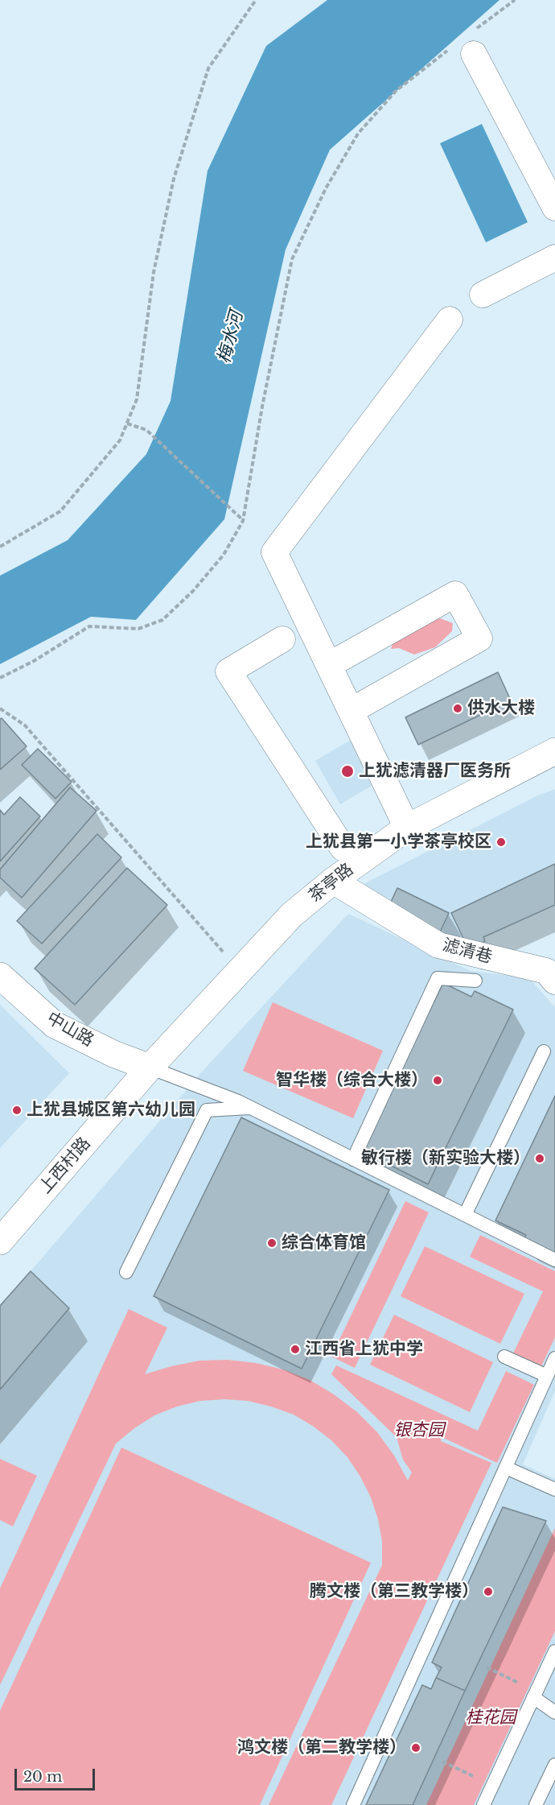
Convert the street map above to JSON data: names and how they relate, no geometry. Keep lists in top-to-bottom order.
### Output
{
  "streets": {
    "street": [
      "茶亭路",
      "滤清巷",
      "中山路",
      "上西村路"
    ]
  },
  "crossings": [
    ["茶亭路", "滤清巷"],
    ["茶亭路", "中山路"],
    ["茶亭路", "上西村路"],
    ["中山路", "上西村路"]
  ],
  "water": ["梅水河"],
  "parks": ["银杏园", "桂花园"],
  "places": [
    "供水大楼",
    "上犹滤清器厂医务所",
    "上犹县第一小学茶亭校区",
    "智华楼（综合大楼）",
    "上犹县城区第六幼儿园",
    "敏行楼（新实验大楼）",
    "综合体育馆",
    "江西省上犹中学",
    "腾文楼（第三教学楼）",
    "鸿文楼（第二教学楼）"
  ],
  "scale_bar": "20 m"
}
